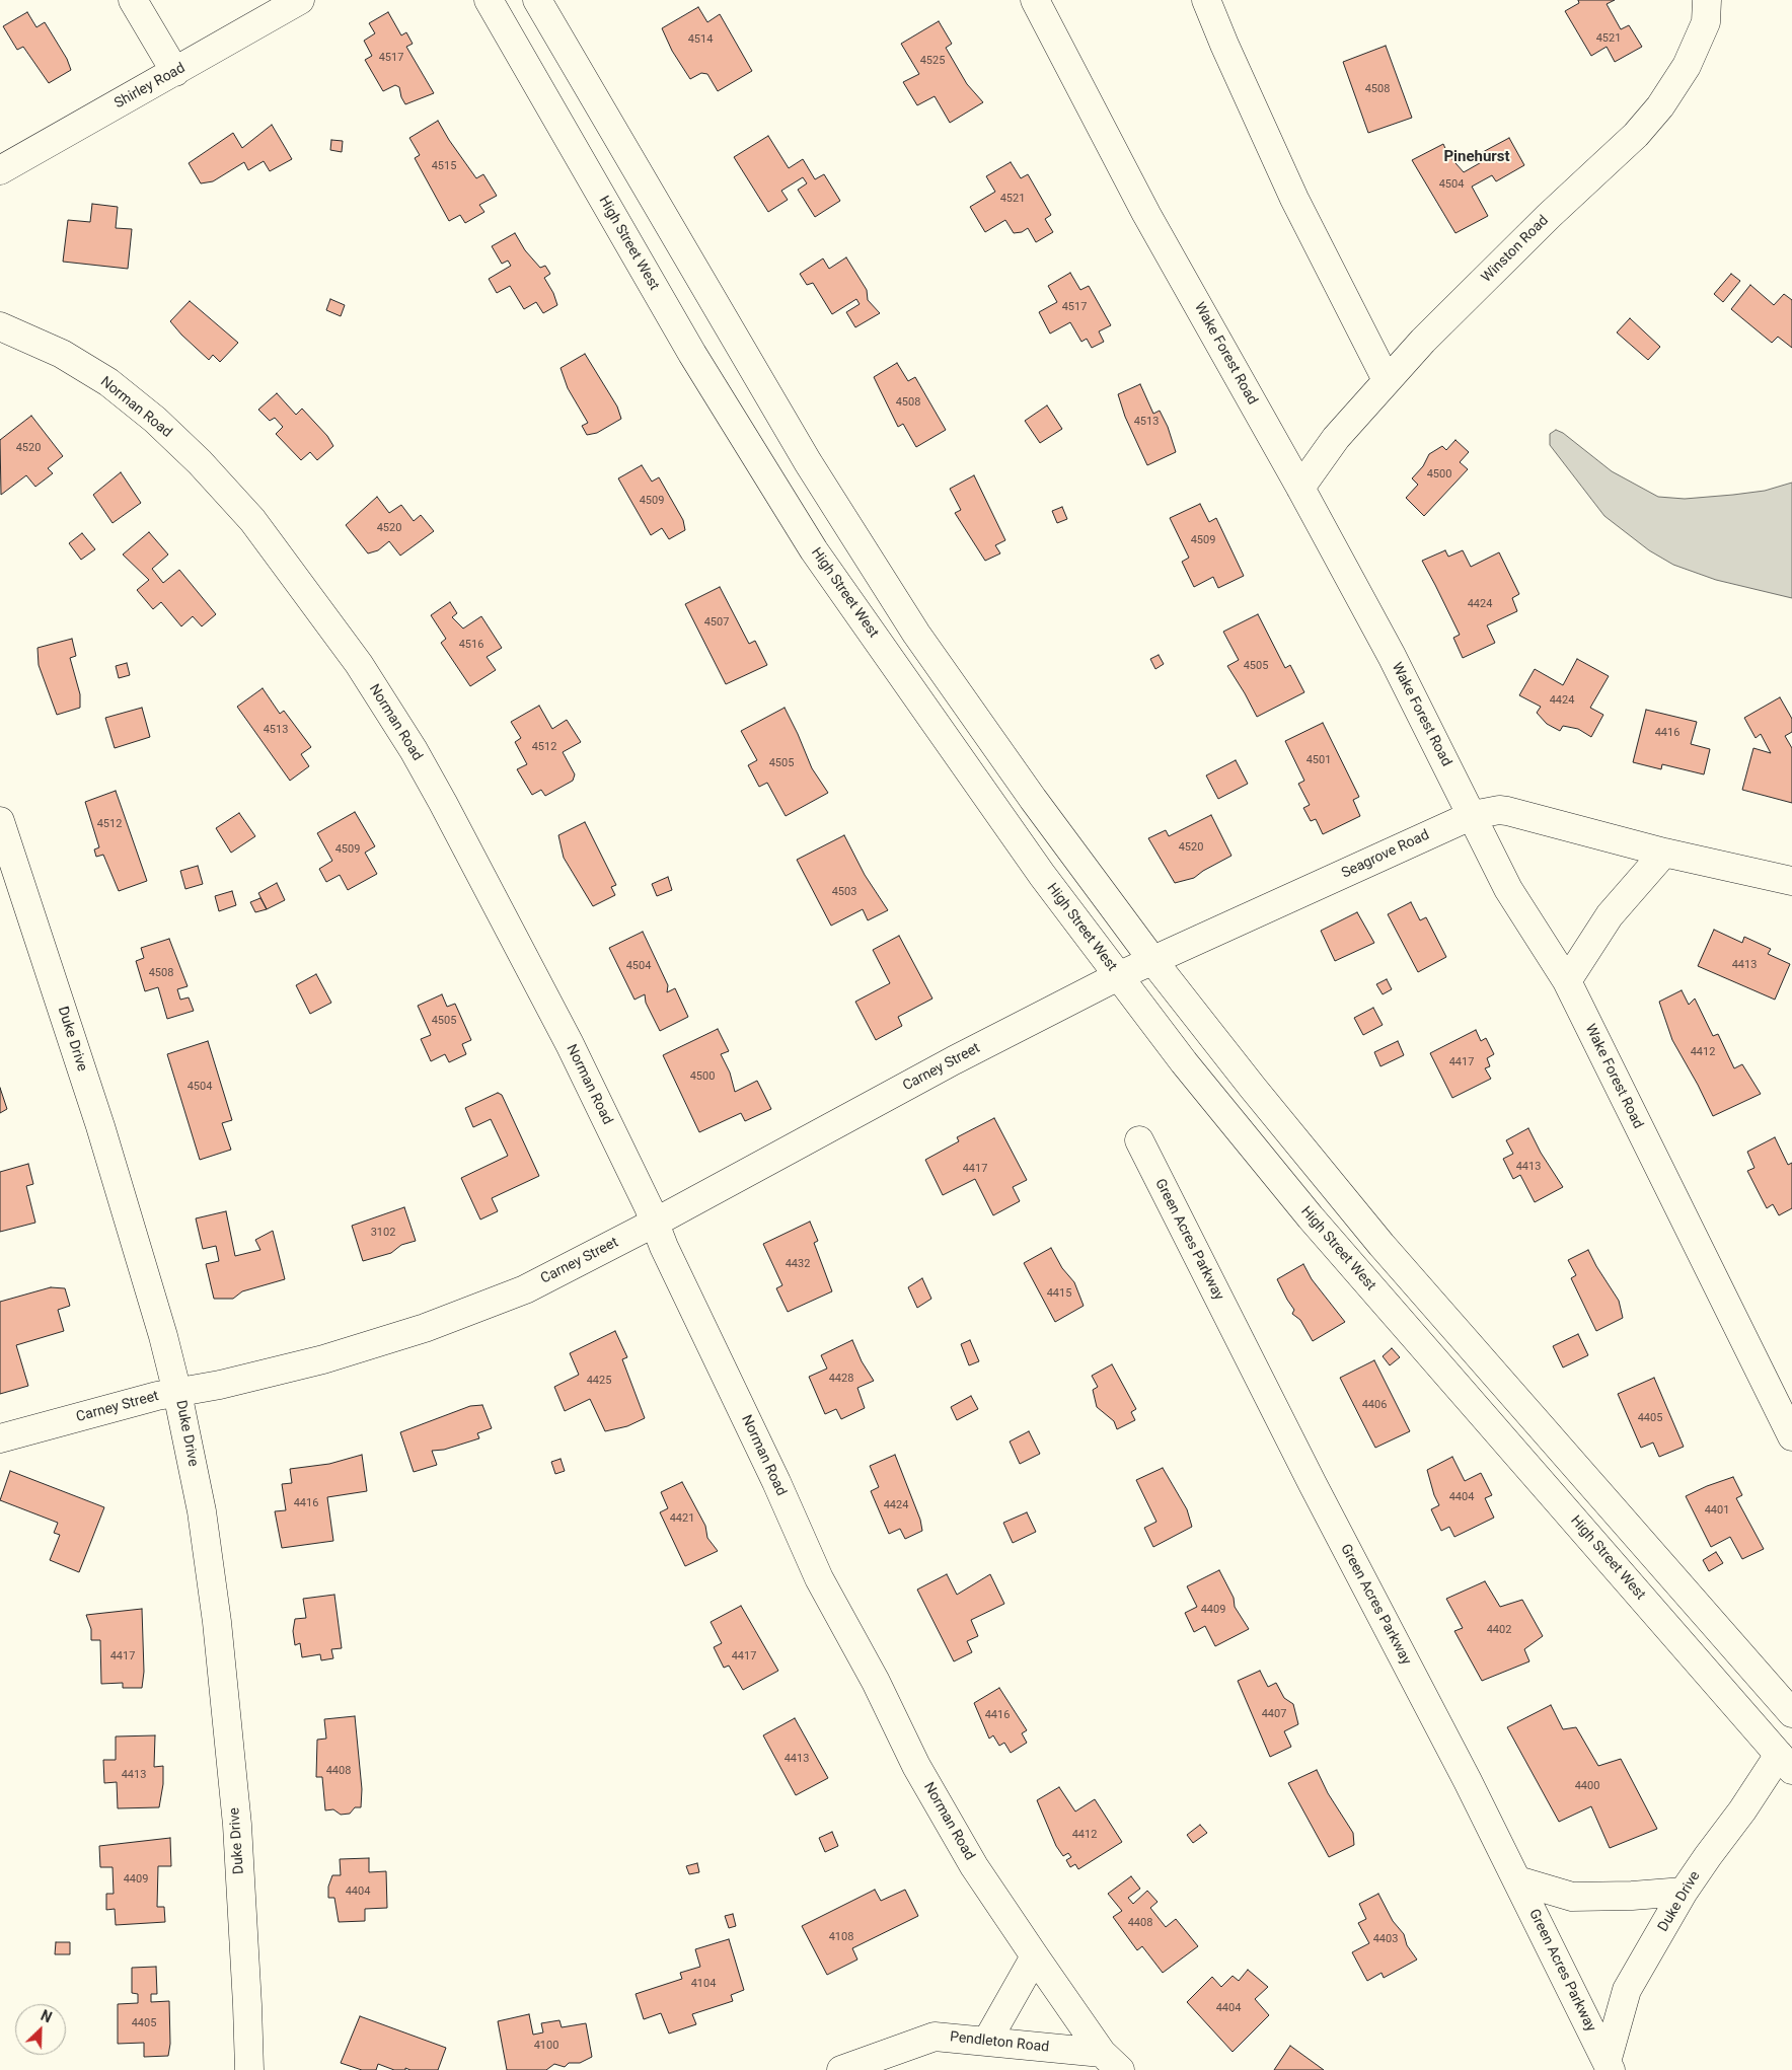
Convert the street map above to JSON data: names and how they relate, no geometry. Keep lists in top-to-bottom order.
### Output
{
  "streets": {
    "street": [
      "Shirley Road",
      "High Street West",
      "Winston Road",
      "Wake Forest Road",
      "Norman Road",
      "Seagrove Road",
      "Duke Drive",
      "Carney Street",
      "Green Acres Parkway",
      "Pendleton Road"
    ]
  },
  "crossings": [
    ["High Street West", "Seagrove Road"],
    ["High Street West", "Duke Drive"],
    ["High Street West", "Carney Street"],
    ["Winston Road", "Wake Forest Road"],
    ["Wake Forest Road", "Seagrove Road"],
    ["Norman Road", "Carney Street"],
    ["Norman Road", "Pendleton Road"],
    ["Seagrove Road", "Carney Street"],
    ["Duke Drive", "Carney Street"],
    ["Duke Drive", "Green Acres Parkway"]
  ],
  "districts": ["Pinehurst"],
  "house_numbers": [
    "4521",
    "4514",
    "4517",
    "4525",
    "4508",
    "4515",
    "4504",
    "4521",
    "4517",
    "4508",
    "4513",
    "4520",
    "4500",
    "4509",
    "4520",
    "4509",
    "4424",
    "4507",
    "4516",
    "4505",
    "4424",
    "4513",
    "4416",
    "4512",
    "4501",
    "4505",
    "4512",
    "4520",
    "4509",
    "4503",
    "4413",
    "4504",
    "4508",
    "4505",
    "4412",
    "4417",
    "4500",
    "4504",
    "4413",
    "4417",
    "3102",
    "4432",
    "4415",
    "4428",
    "4425",
    "4406",
    "4405",
    "4404",
    "4416",
    "4424",
    "4401",
    "4421",
    "4409",
    "4402",
    "4417",
    "4417",
    "4407",
    "4416",
    "4413",
    "4408",
    "4413",
    "4400",
    "4412",
    "4409",
    "4404",
    "4408",
    "4108",
    "4403",
    "4104",
    "4404",
    "4405",
    "4100"
  ],
  "north": "top right"
}
